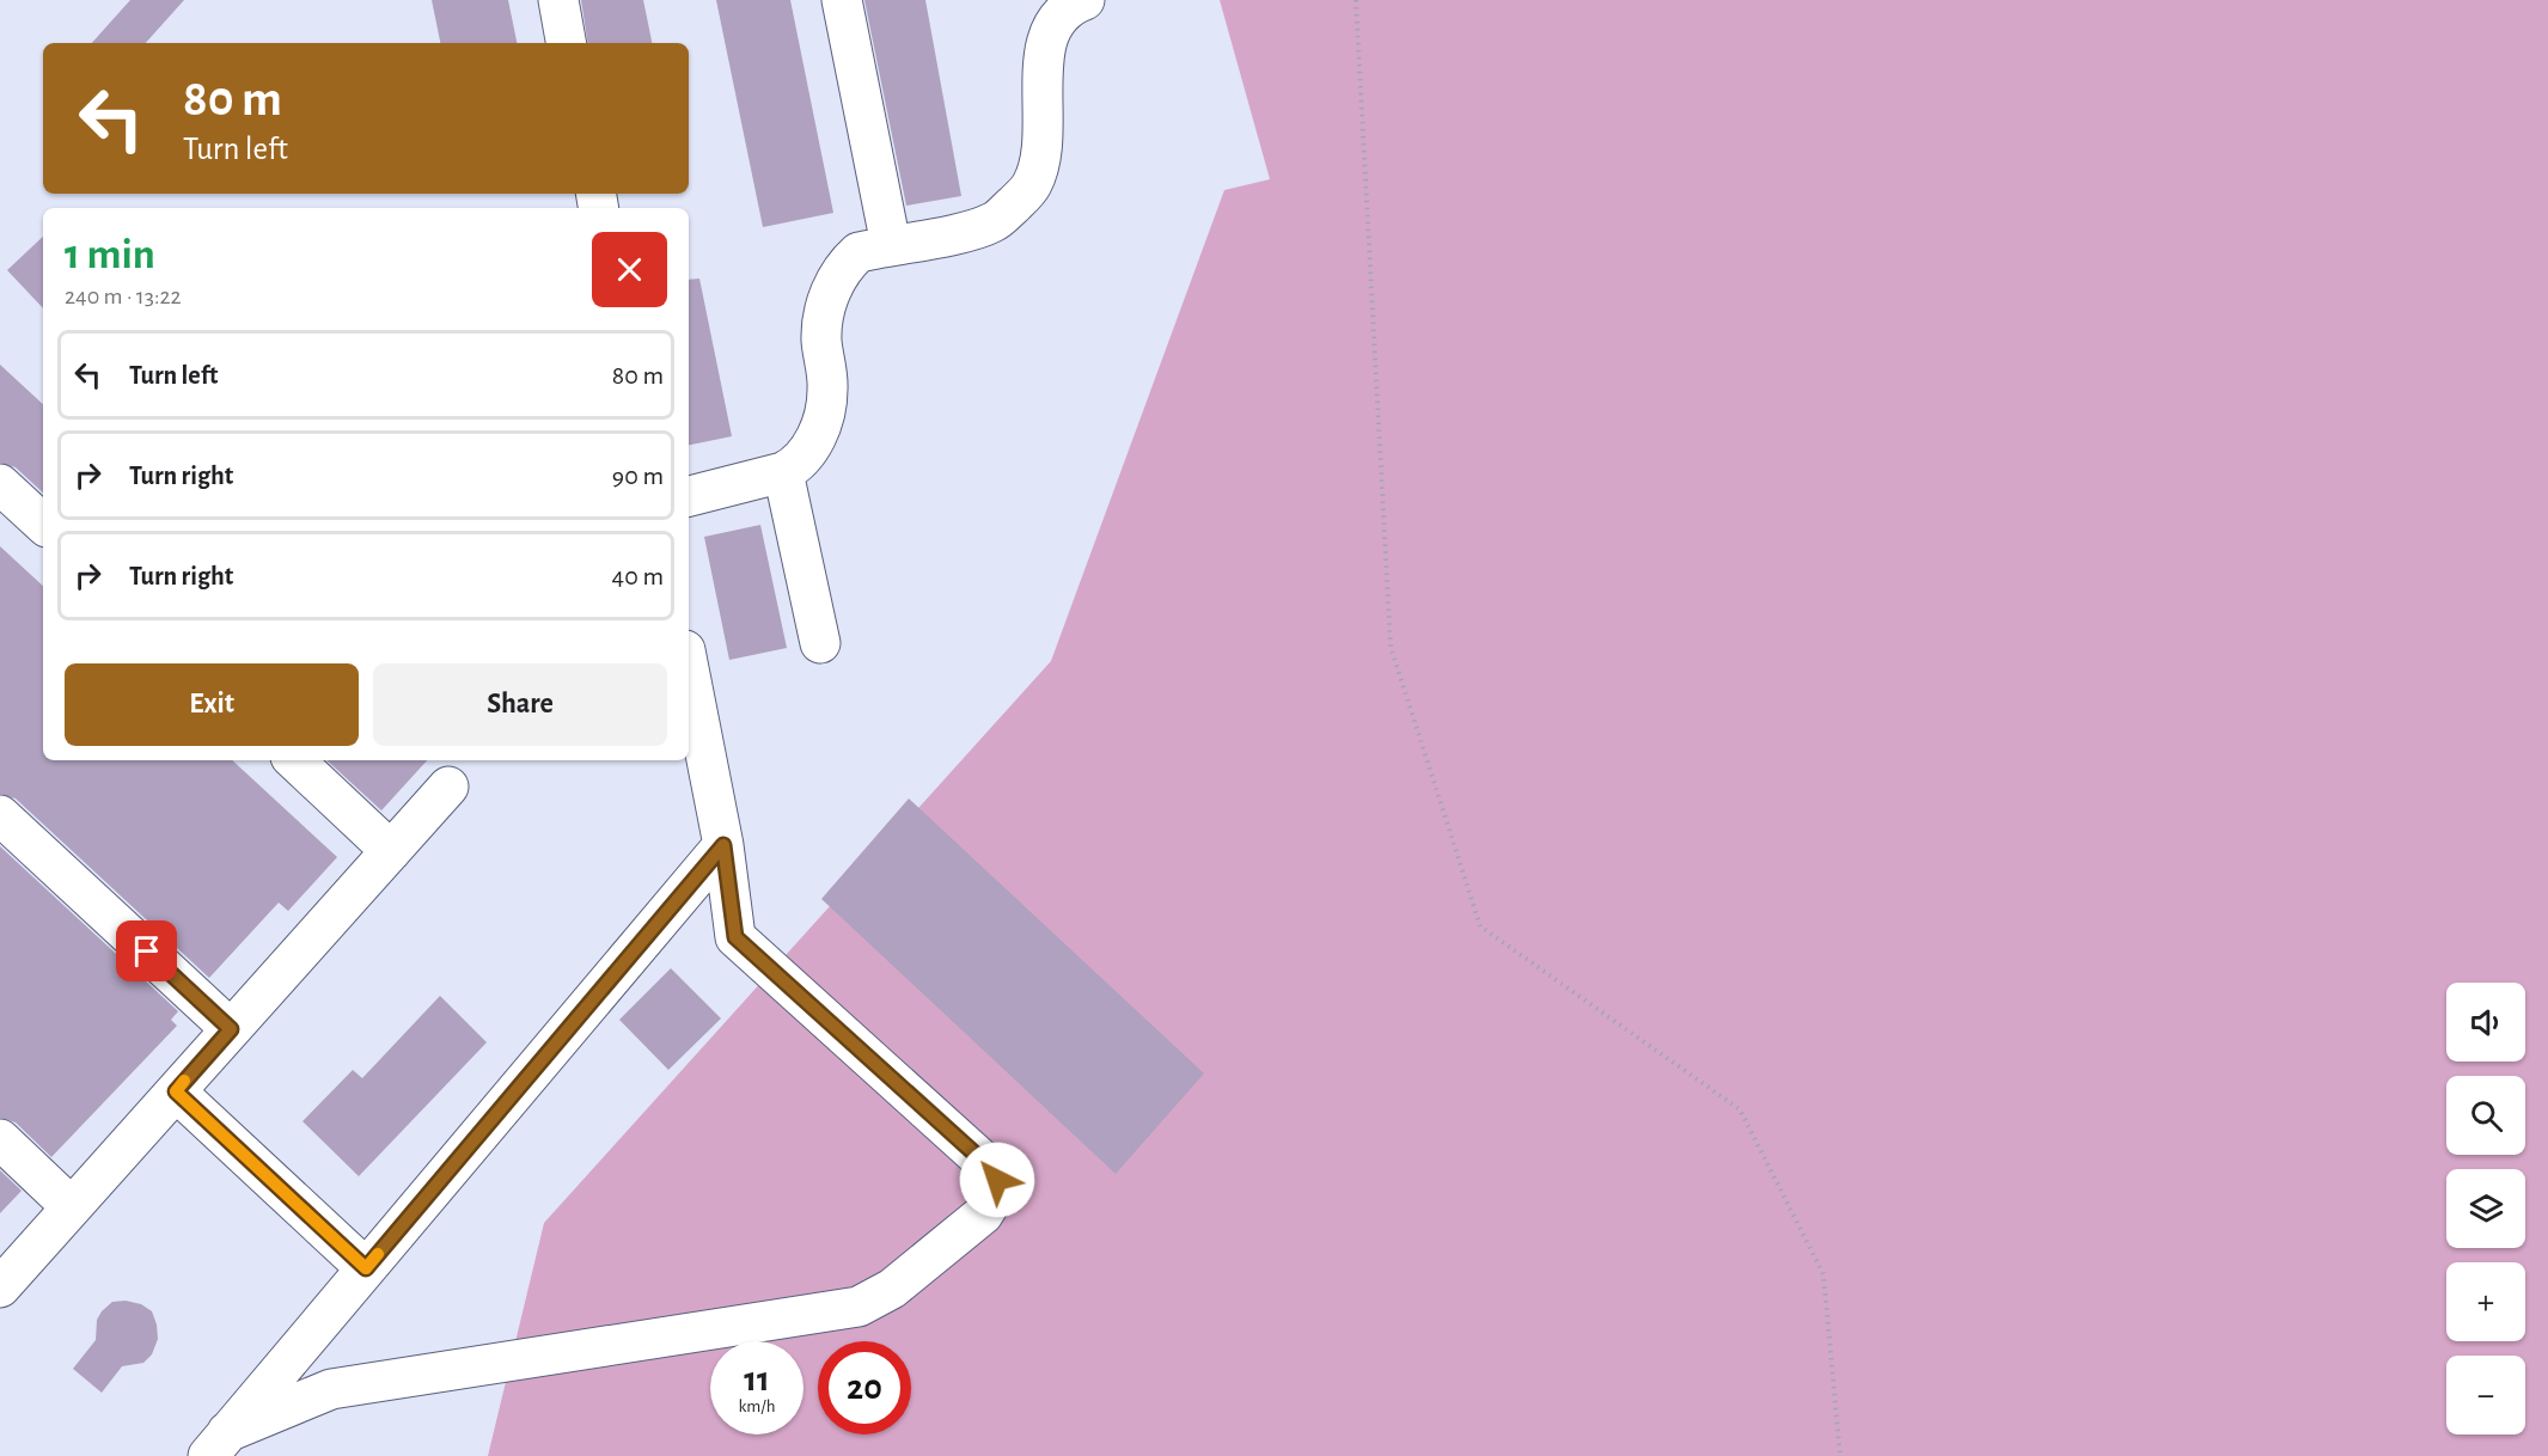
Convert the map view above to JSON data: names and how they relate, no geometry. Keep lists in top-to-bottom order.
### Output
{
  "page": {
    "turn": ["80 m", "Turn left"],
    "heading": ["1 min", "240 m · 13:22"],
    "list": [
      {
        "name": "Turn left",
        "value": "80 m"
      },
      {
        "name": "Turn right",
        "value": "90 m"
      },
      {
        "name": "Turn right",
        "value": "40 m"
      }
    ],
    "buttons": ["Exit", "Share"],
    "map_buttons": ["+", "−"],
    "speed": "11 km/h",
    "limit": "20"
  }
}
